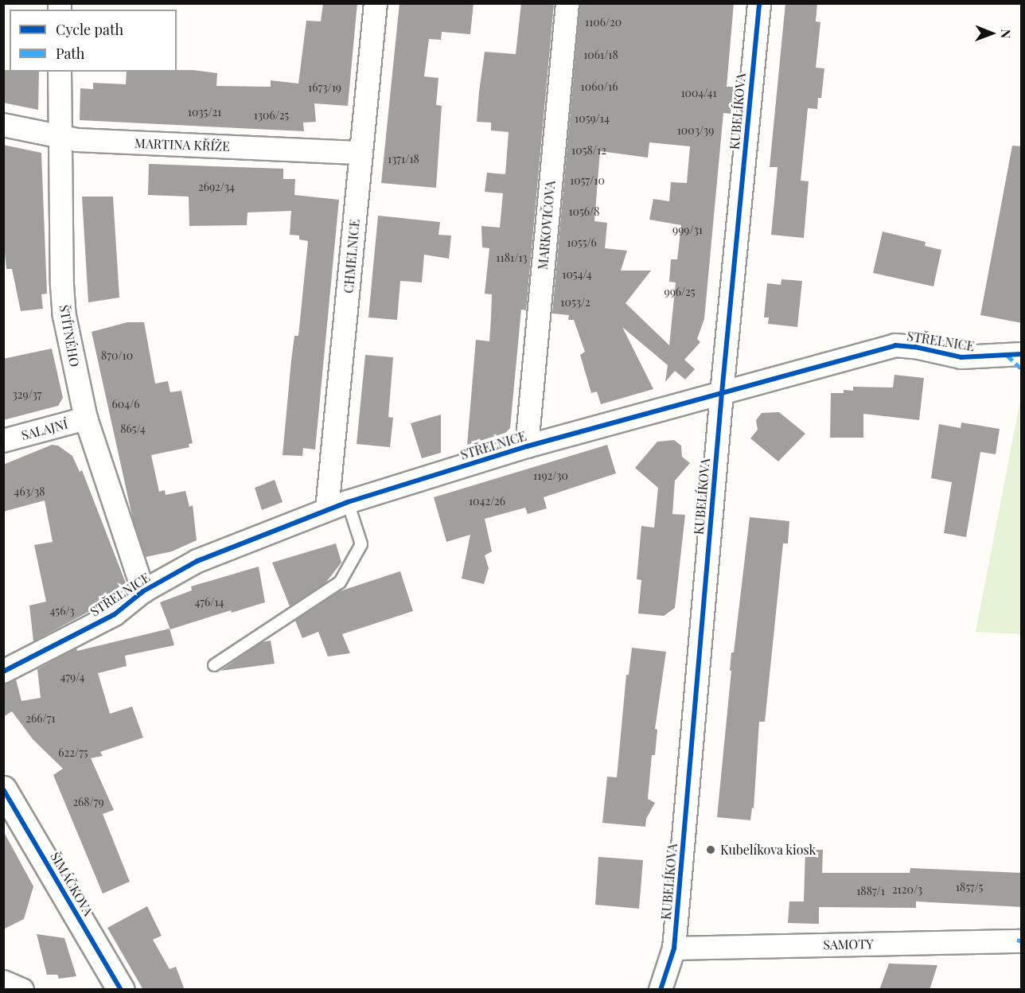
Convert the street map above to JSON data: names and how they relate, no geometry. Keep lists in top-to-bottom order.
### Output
{
  "streets": {
    "street": [
      "KUBELÍKOVA",
      "MARTINA KŘÍŽE",
      "MARKOVIČOVA",
      "CHMELNICE",
      "ŠTÍTNÉHO",
      "STŘELNICE",
      "SALAJNÍ",
      "ŠIMÁČKOVA",
      "SAMOTY"
    ]
  },
  "crossings": [
    ["KUBELÍKOVA", "STŘELNICE"],
    ["KUBELÍKOVA", "SAMOTY"],
    ["MARTINA KŘÍŽE", "CHMELNICE"],
    ["MARTINA KŘÍŽE", "ŠTÍTNÉHO"],
    ["MARKOVIČOVA", "STŘELNICE"],
    ["CHMELNICE", "STŘELNICE"],
    ["ŠTÍTNÉHO", "STŘELNICE"],
    ["ŠTÍTNÉHO", "SALAJNÍ"]
  ],
  "places": ["Kubelíkova kiosk"],
  "house_numbers": [
    "1106/20",
    "1061/18",
    "1060/16",
    "1673/19",
    "1004/41",
    "1035/21",
    "1306/25",
    "1059/14",
    "1003/39",
    "1058/12",
    "1371/18",
    "1057/10",
    "2692/34",
    "1056/8",
    "999/31",
    "1055/6",
    "1181/13",
    "1054/4",
    "996/25",
    "1053/2",
    "870/10",
    "329/37",
    "604/6",
    "865/4",
    "1192/30",
    "463/38",
    "1042/26",
    "476/14",
    "456/3",
    "479/4",
    "266/71",
    "622/75",
    "268/79",
    "1857/5",
    "2120/3",
    "1887/1"
  ],
  "legend": ["Cycle path", "Path"],
  "north": "right"
}
